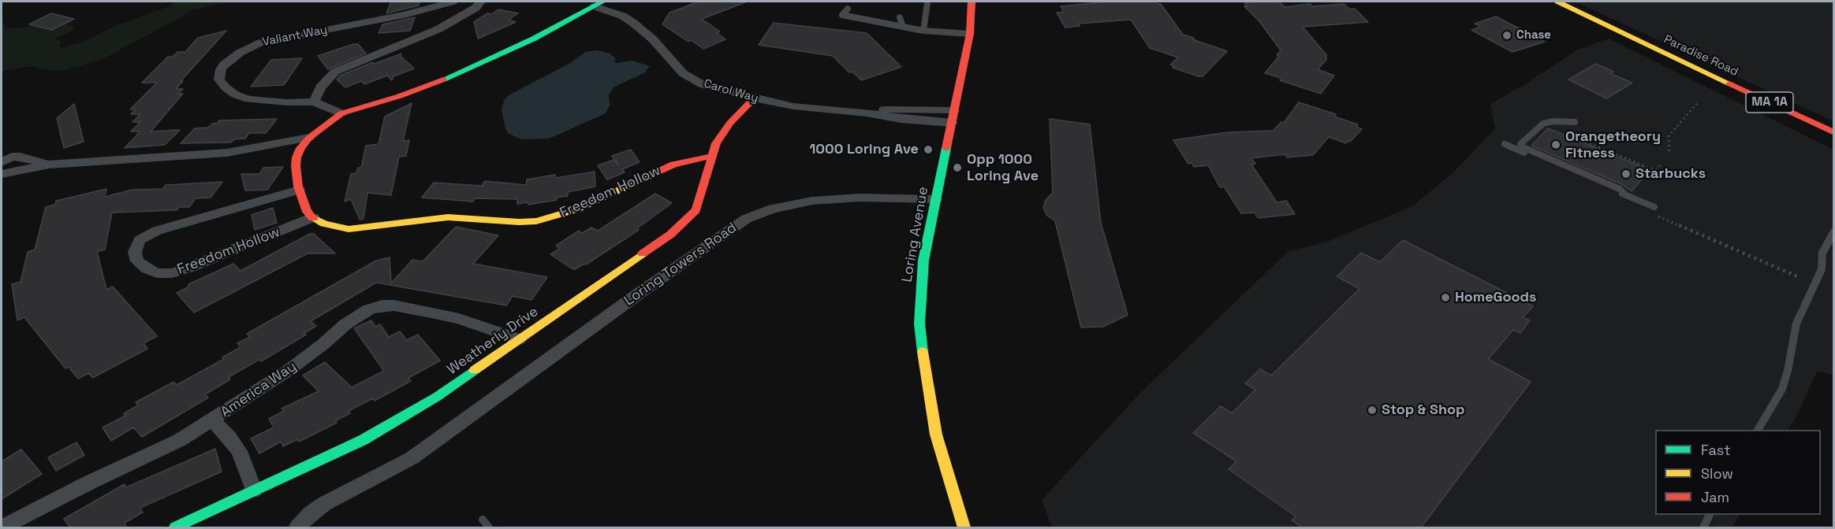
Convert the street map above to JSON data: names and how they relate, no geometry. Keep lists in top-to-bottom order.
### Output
{
  "streets": {
    "main road": [
      "Paradise Road",
      "MA 1A",
      "Freedom Hollow",
      "Loring Avenue",
      "Weatherly Drive"
    ],
    "street": [
      "Valiant Way",
      "Carol Way",
      "Loring Towers Road",
      "America Way"
    ]
  },
  "crossings": [
    ["Carol Way", "Loring Avenue"],
    ["Carol Way", "Weatherly Drive"],
    ["Freedom Hollow", "Weatherly Drive"],
    ["Loring Avenue", "Loring Towers Road"],
    ["Weatherly Drive", "America Way"]
  ],
  "places": [
    "Chase",
    "Orangetheory Fitness",
    "1000 Loring Ave",
    "Opp 1000 Loring Ave",
    "Starbucks",
    "HomeGoods",
    "Stop & Shop"
  ],
  "legend": ["Fast", "Slow", "Jam"]
}
